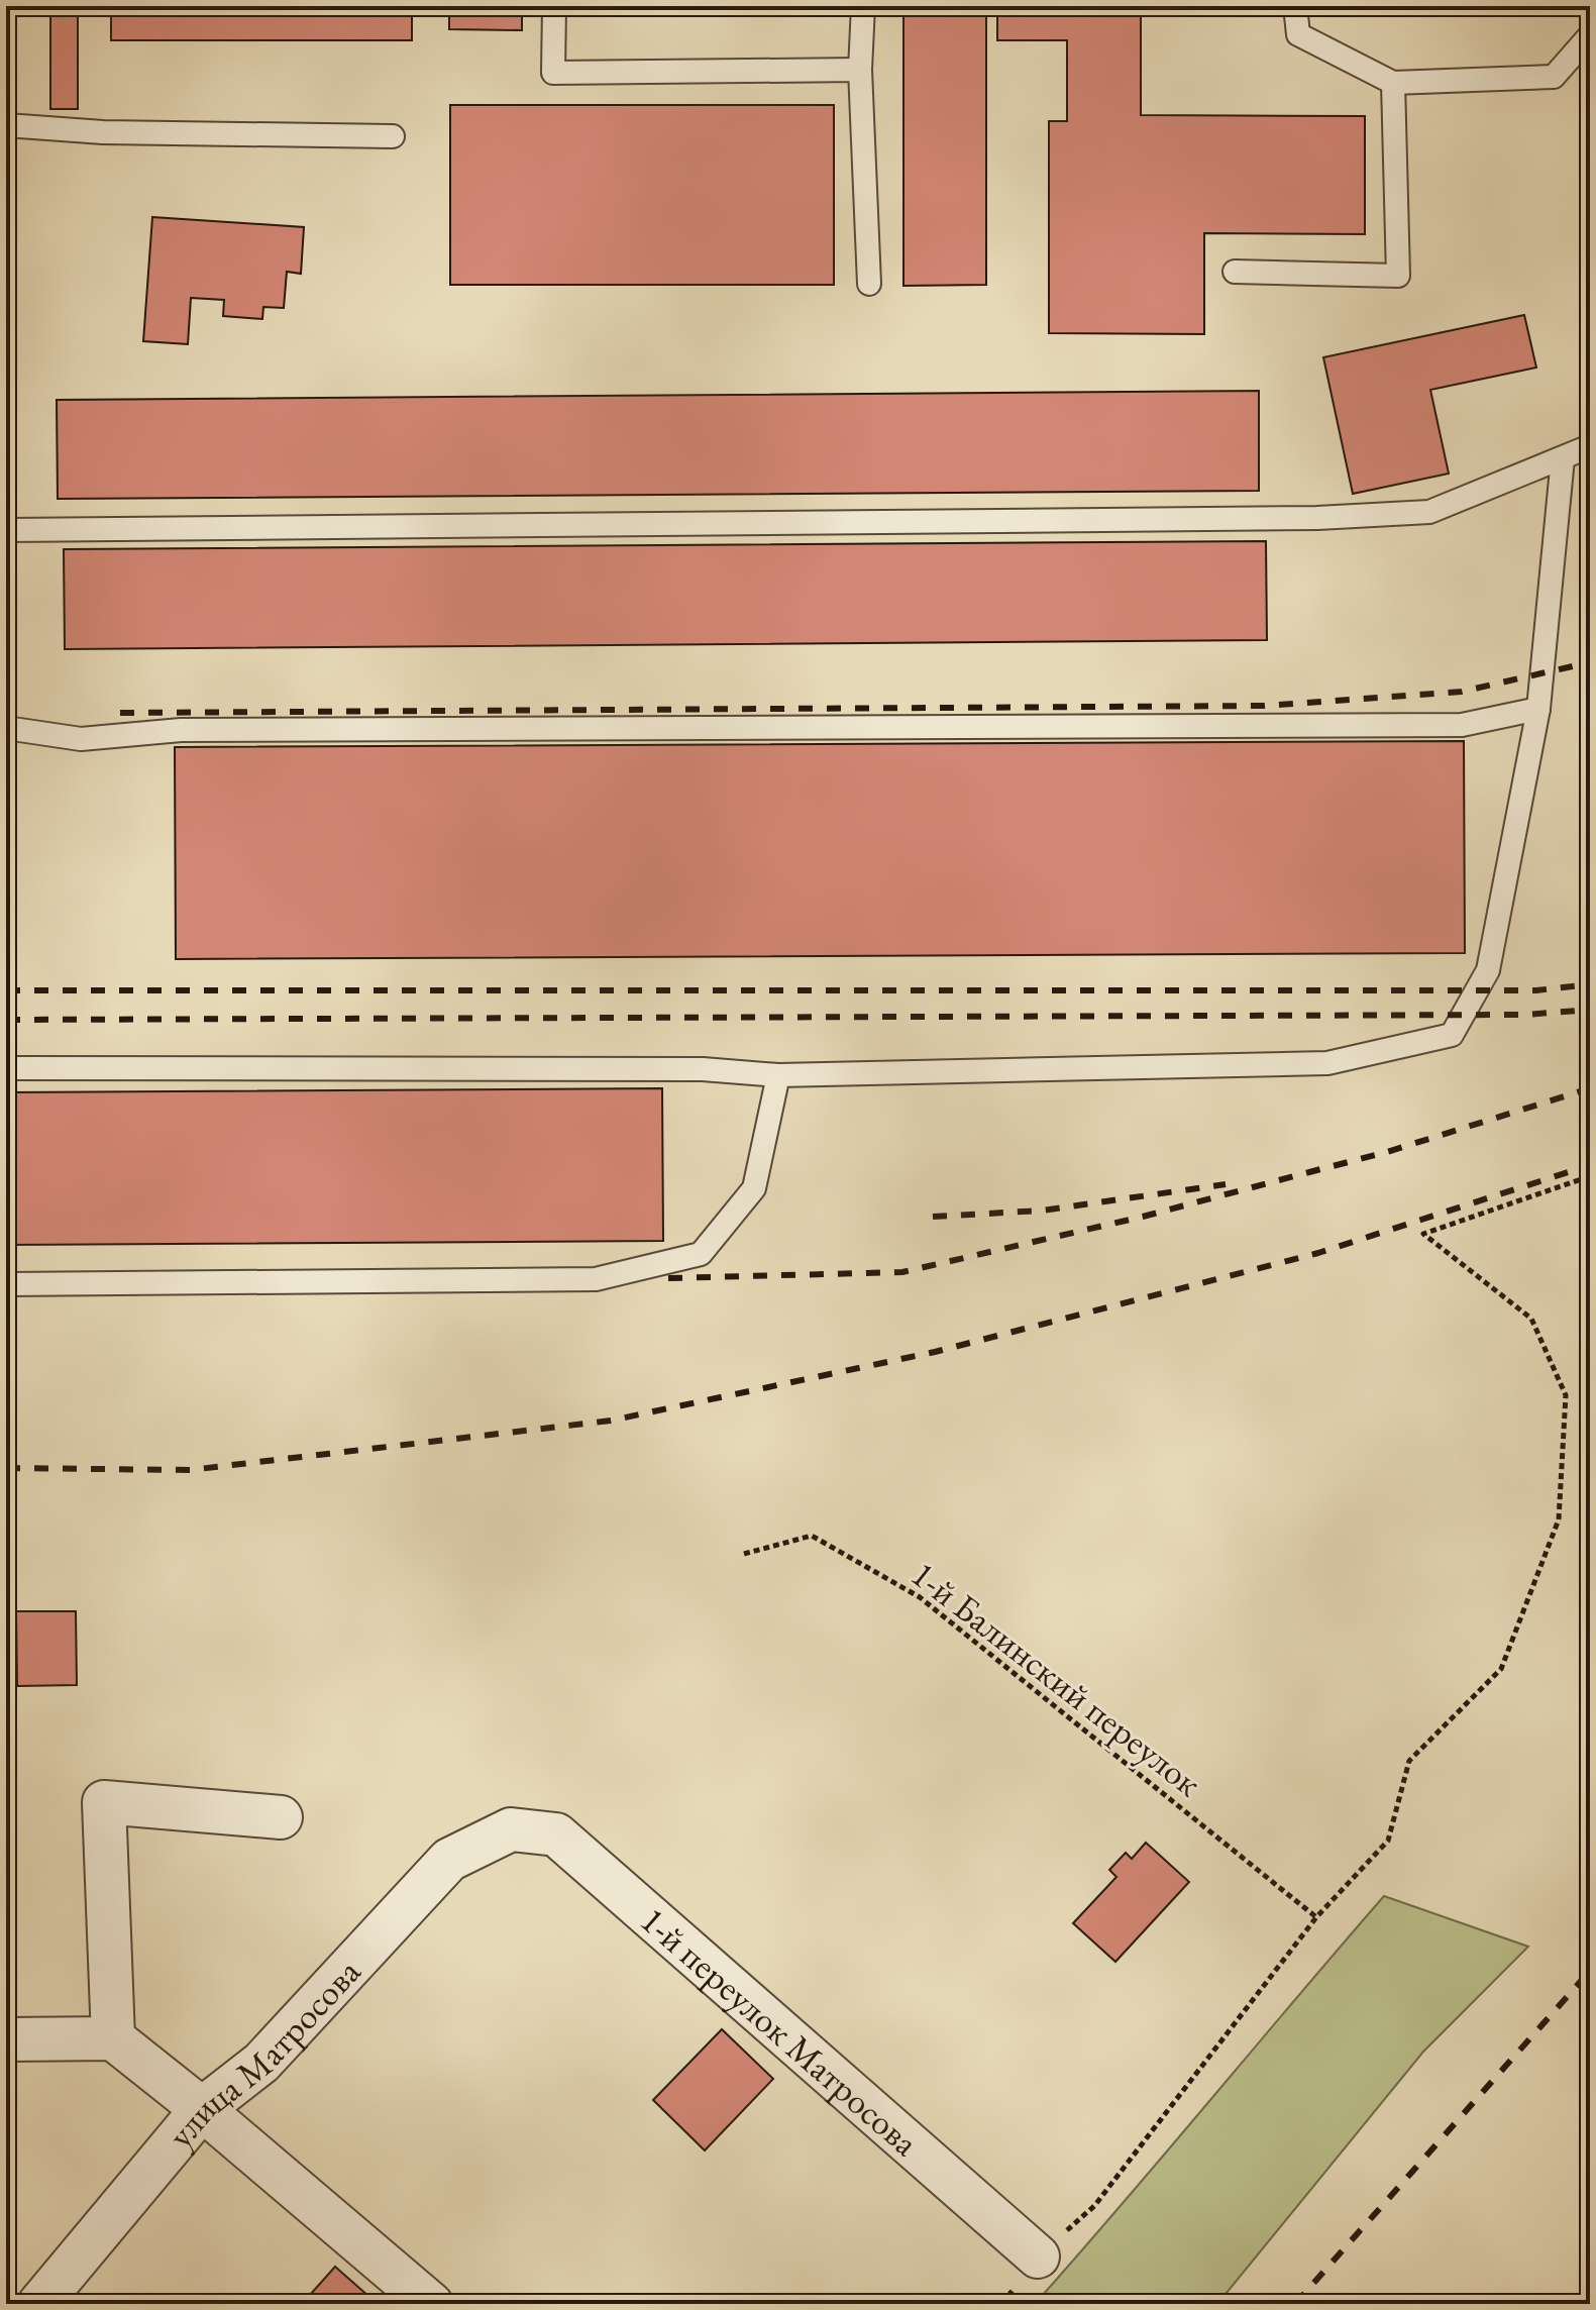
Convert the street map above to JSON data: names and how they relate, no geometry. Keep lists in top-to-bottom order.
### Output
{
  "streets": {
    "street": ["1-й переулок Матросова", "улица Матросова"],
    "path": ["1-й Балинский переулок"]
  },
  "crossings": [
    ["1-й переулок Матросова", "улица Матросова"]
  ]
}
